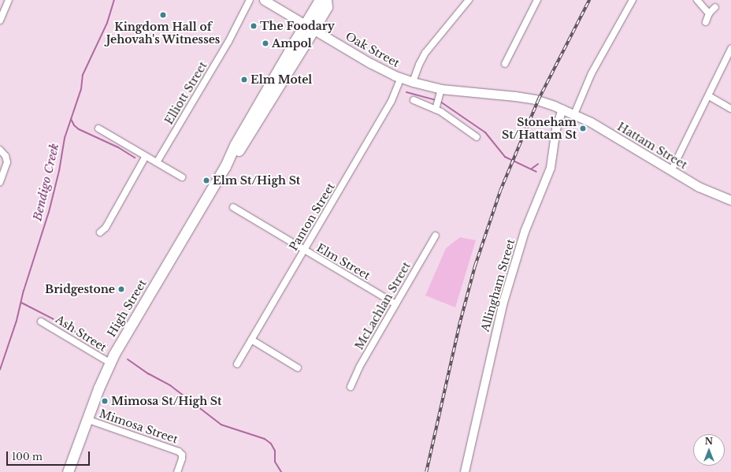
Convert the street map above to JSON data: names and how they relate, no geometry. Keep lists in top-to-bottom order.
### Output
{
  "streets": {
    "highway": ["High Street"],
    "main road": ["Oak Street", "Hattam Street"],
    "street": [
      "Elliott Street",
      "Panton Street",
      "Elm Street",
      "Allingham Street",
      "McLachlan Street",
      "Ash Street",
      "Mimosa Street"
    ]
  },
  "crossings": [
    ["Oak Street", "Hattam Street"],
    ["Oak Street", "Panton Street"],
    ["Oak Street", "Allingham Street"],
    ["Oak Street", "High Street"],
    ["Hattam Street", "Allingham Street"],
    ["Panton Street", "Elm Street"],
    ["Elm Street", "McLachlan Street"],
    ["High Street", "Ash Street"],
    ["High Street", "Mimosa Street"]
  ],
  "water": ["Bendigo Creek"],
  "places": [
    "Kingdom Hall of Jehovah's Witnesses",
    "The Foodary",
    "Ampol",
    "Elm Motel",
    "Stoneham St/Hattam St",
    "Elm St/High St",
    "Bridgestone",
    "Mimosa St/High St"
  ],
  "scale_bar": "100 m",
  "north": "top"
}
